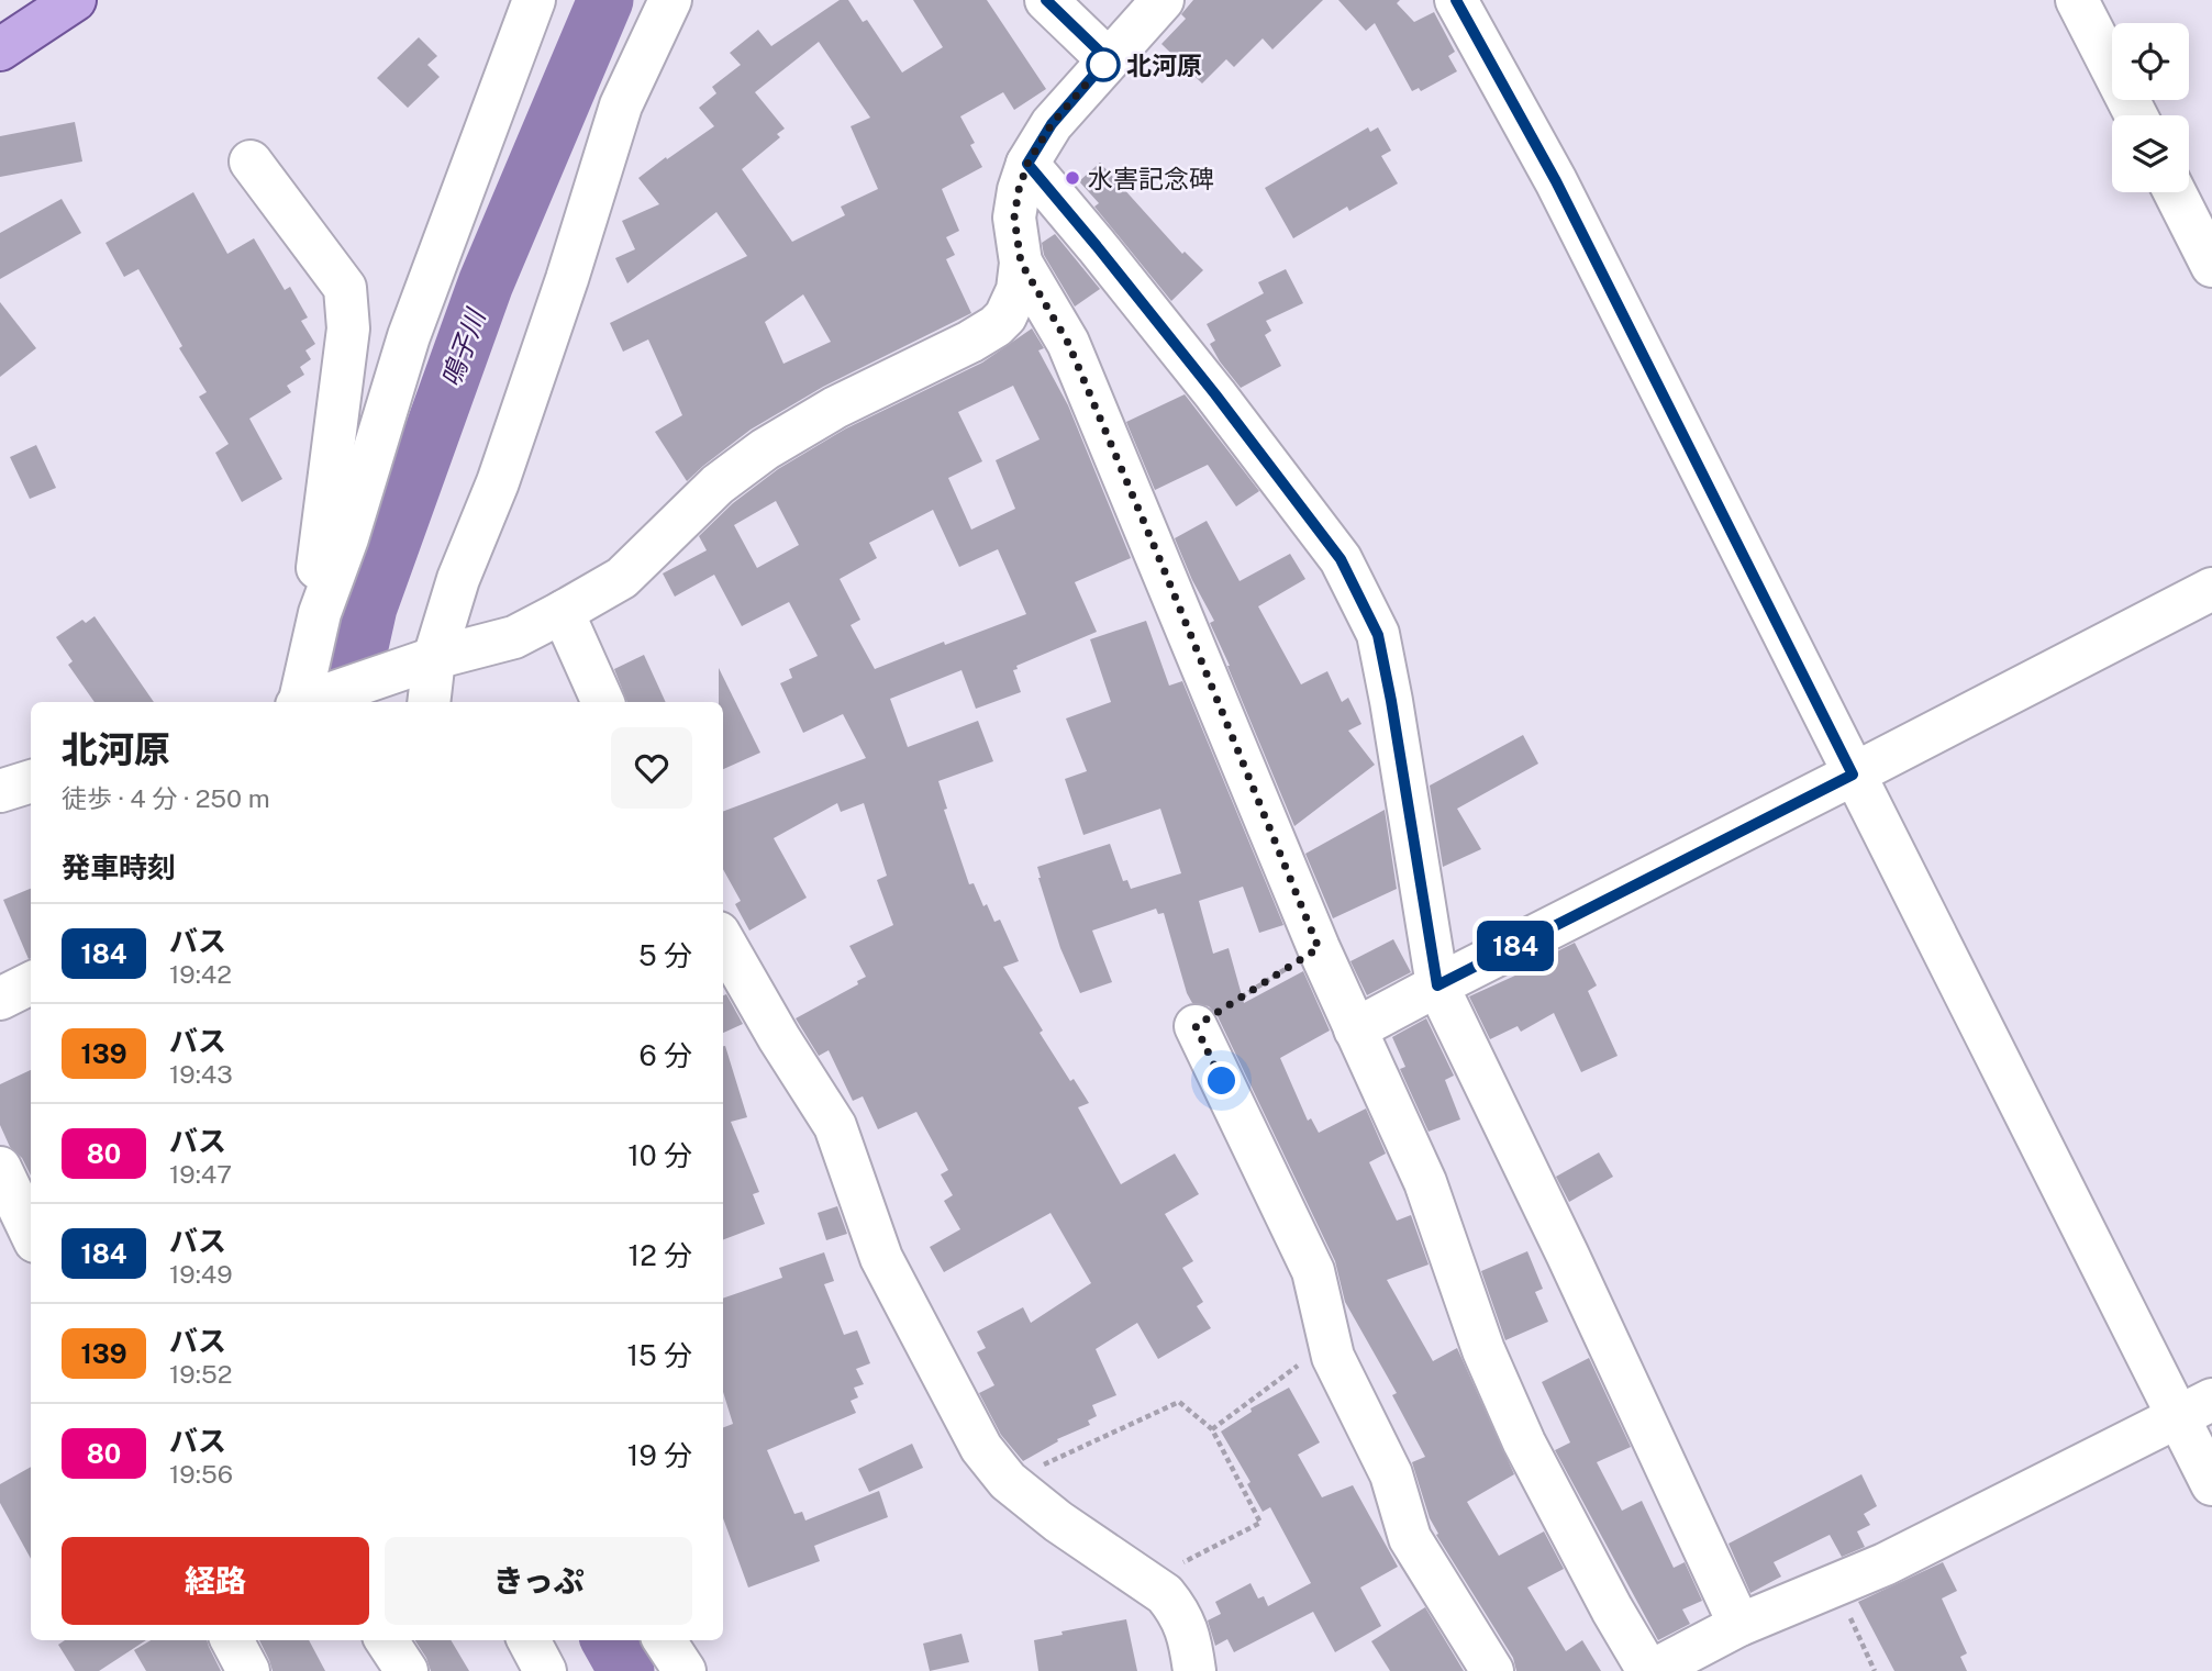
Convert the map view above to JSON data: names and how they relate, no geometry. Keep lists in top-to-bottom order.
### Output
{
  "water": ["鳴子川"],
  "places": ["北河原", "水害記念碑"],
  "lines": ["bus line 184"],
  "page": {
    "on_map": "184",
    "heading": [
      ["北河原", "徒歩 · 4 分 · 250 m"],
      "発車時刻"
    ],
    "list": [
      {
        "mark": "184",
        "name": "バス",
        "note": "19:42",
        "value": "5 分"
      },
      {
        "mark": "139",
        "name": "バス",
        "note": "19:43",
        "value": "6 分"
      },
      {
        "mark": "80",
        "name": "バス",
        "note": "19:47",
        "value": "10 分"
      },
      {
        "mark": "184",
        "name": "バス",
        "note": "19:49",
        "value": "12 分"
      },
      {
        "mark": "139",
        "name": "バス",
        "note": "19:52",
        "value": "15 分"
      },
      {
        "mark": "80",
        "name": "バス",
        "note": "19:56",
        "value": "19 分"
      }
    ],
    "buttons": ["経路", "きっぷ"]
  }
}
